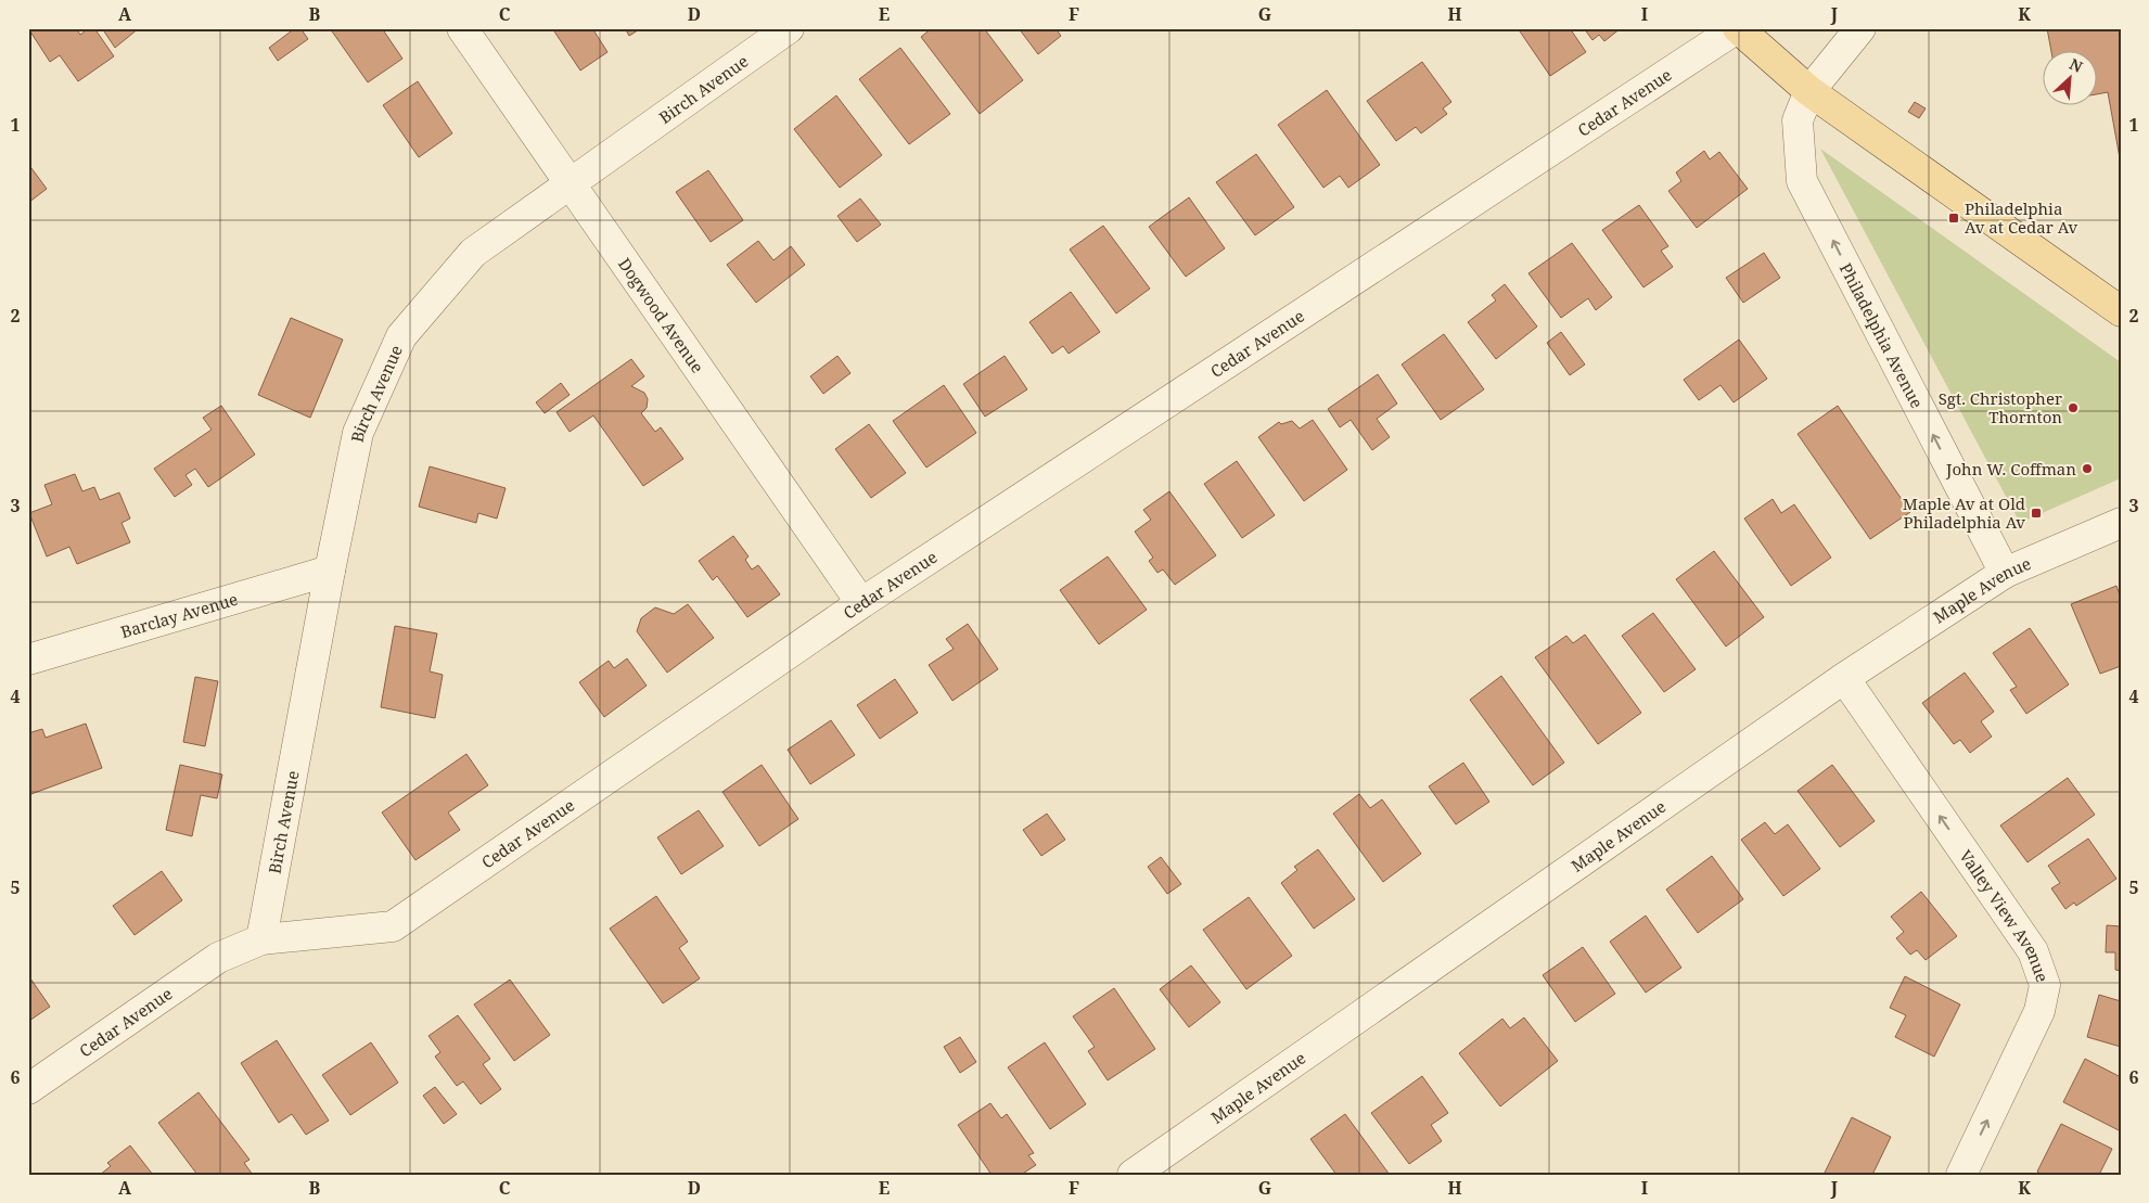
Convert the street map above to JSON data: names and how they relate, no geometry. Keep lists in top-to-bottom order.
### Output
{
  "streets": {
    "street": [
      "Birch Avenue",
      "Cedar Avenue",
      "Dogwood Avenue",
      "Philadelphia Avenue",
      "Maple Avenue",
      "Barclay Avenue",
      "Valley View Avenue"
    ]
  },
  "crossings": [
    ["Birch Avenue", "Cedar Avenue"],
    ["Birch Avenue", "Dogwood Avenue"],
    ["Birch Avenue", "Barclay Avenue"],
    ["Cedar Avenue", "Dogwood Avenue"],
    ["Philadelphia Avenue", "Maple Avenue"],
    ["Maple Avenue", "Valley View Avenue"]
  ],
  "one_way": ["Philadelphia Avenue", "Valley View Avenue"],
  "places": {
    "transit": ["Philadelphia Av at Cedar Av", "Maple Av at Old Philadelphia Av"],
    "other": ["Sgt. Christopher Thornton", "John W. Coffman"]
  },
  "north": "top right",
  "grid": {
    "columns": [
      "A",
      "B",
      "C",
      "D",
      "E",
      "F",
      "G",
      "H",
      "I",
      "J",
      "K"
    ],
    "rows": [
      "1",
      "2",
      "3",
      "4",
      "5",
      "6"
    ]
  }
}
